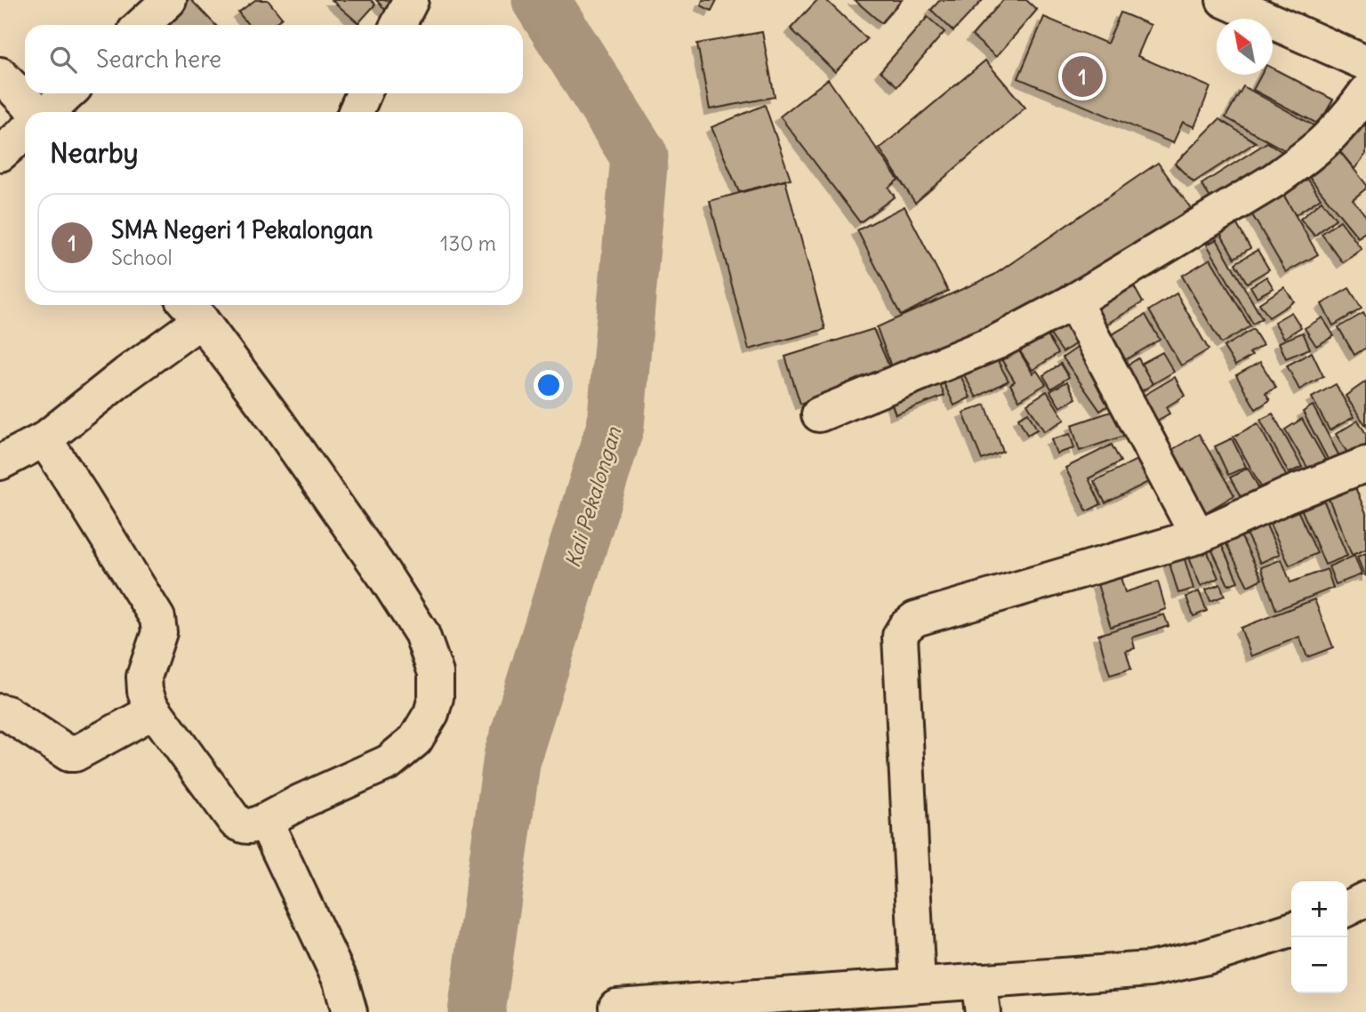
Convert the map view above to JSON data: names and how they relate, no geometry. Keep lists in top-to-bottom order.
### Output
{
  "water": ["Kali Pekalongan"],
  "north": "top left",
  "page": {
    "search": "Search here",
    "pins": "1",
    "heading": "Nearby",
    "list": [
      {
        "mark": "1",
        "name": "SMA Negeri 1 Pekalongan",
        "note": "School",
        "value": "130 m"
      }
    ],
    "map_buttons": ["+", "−"]
  }
}
